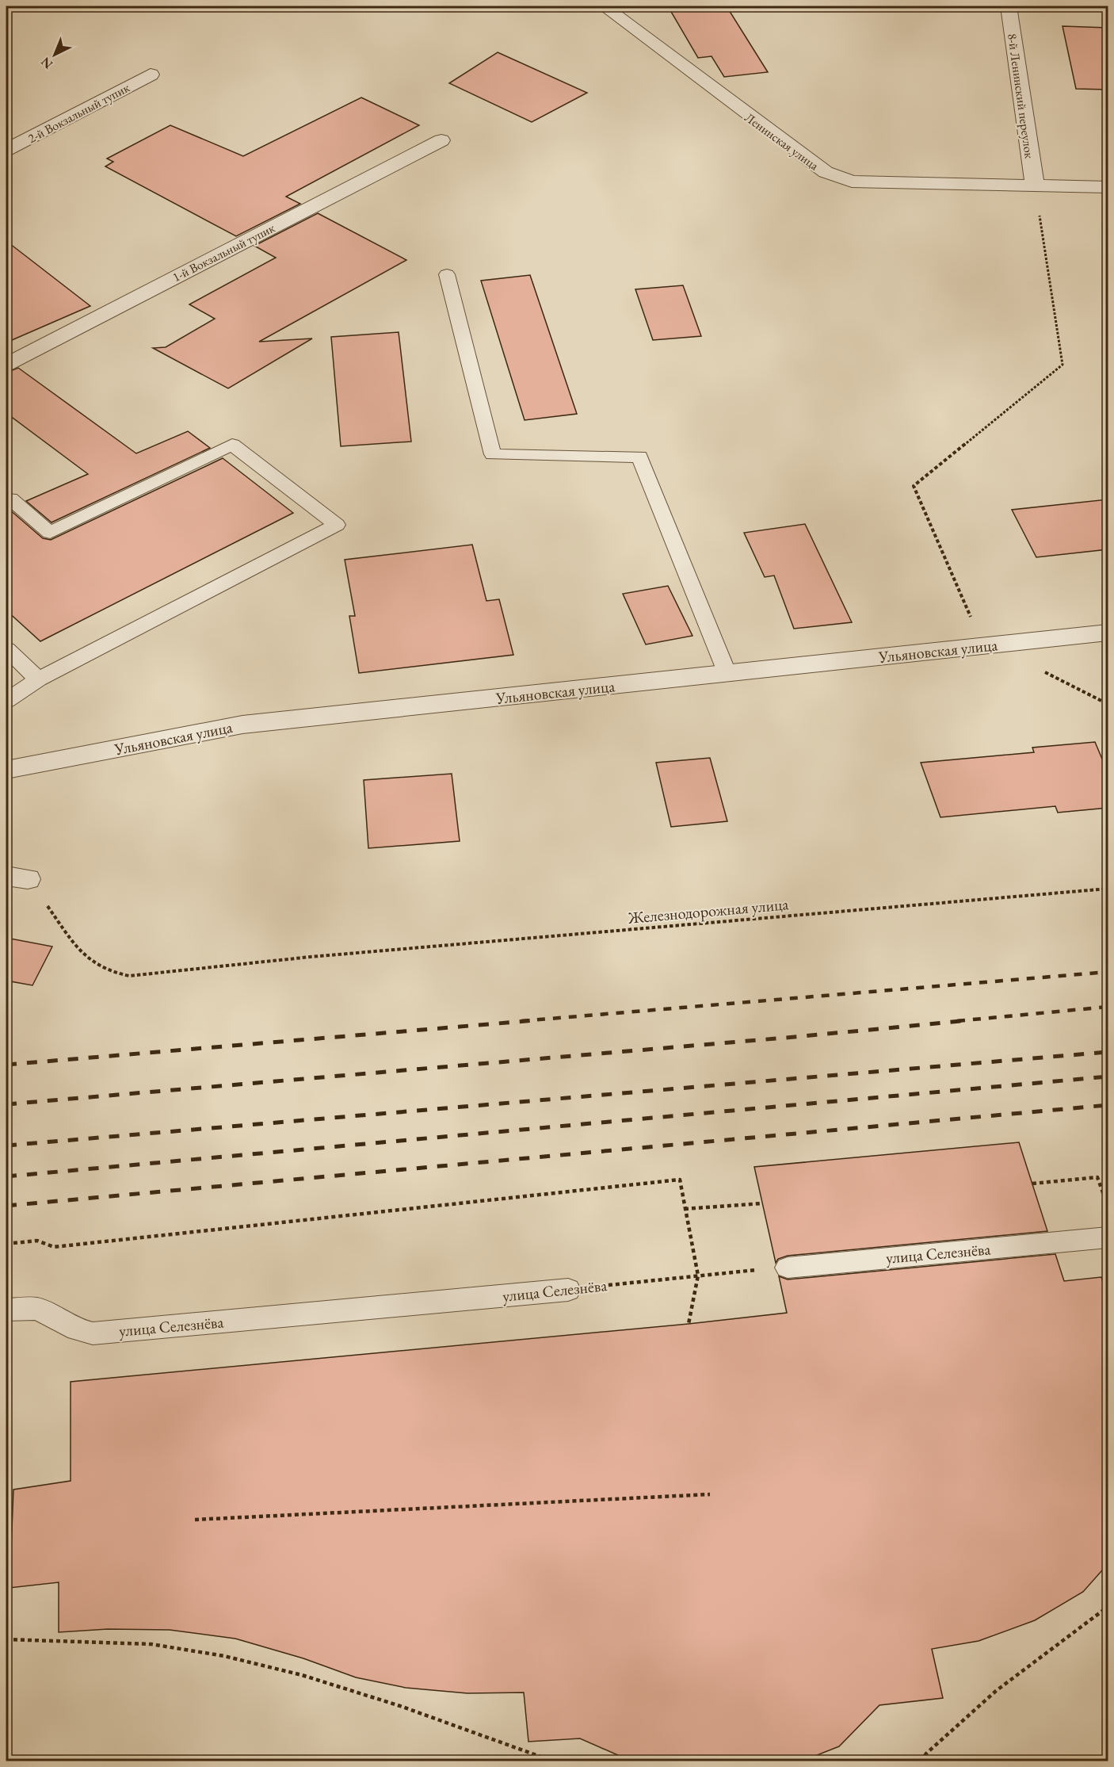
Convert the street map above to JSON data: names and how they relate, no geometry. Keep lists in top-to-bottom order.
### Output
{
  "streets": {
    "street": [
      "8-й Ленинский переулок",
      "2-й Вокзальный тупик",
      "Ленинская улица",
      "1-й Вокзальный тупик",
      "Ульяновская улица"
    ],
    "lane": ["улица Селезнёва"],
    "path": ["Железнодорожная улица"]
  },
  "crossings": [
    ["8-й Ленинский переулок", "Ленинская улица"]
  ],
  "north": "bottom left"
}
